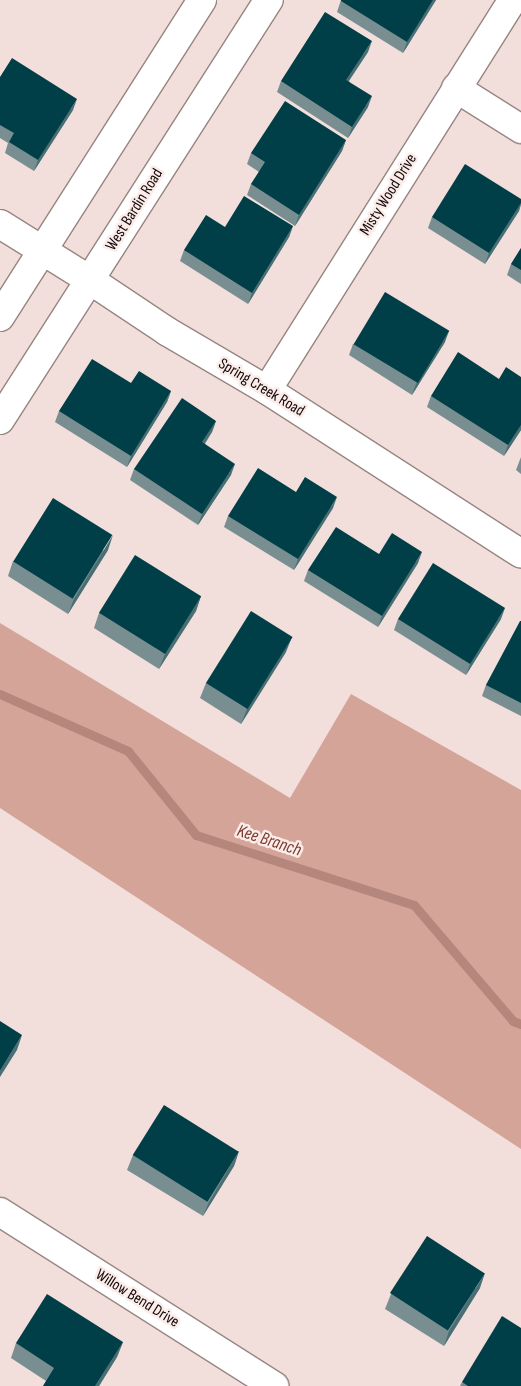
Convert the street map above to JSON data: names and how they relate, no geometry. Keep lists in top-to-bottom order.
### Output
{
  "streets": {
    "street": [
      "Misty Wood Drive",
      "West Bardin Road",
      "Spring Creek Road",
      "Willow Bend Drive"
    ]
  },
  "crossings": [
    ["Misty Wood Drive", "Spring Creek Road"],
    ["West Bardin Road", "Spring Creek Road"]
  ],
  "water": ["Kee Branch"]
}
